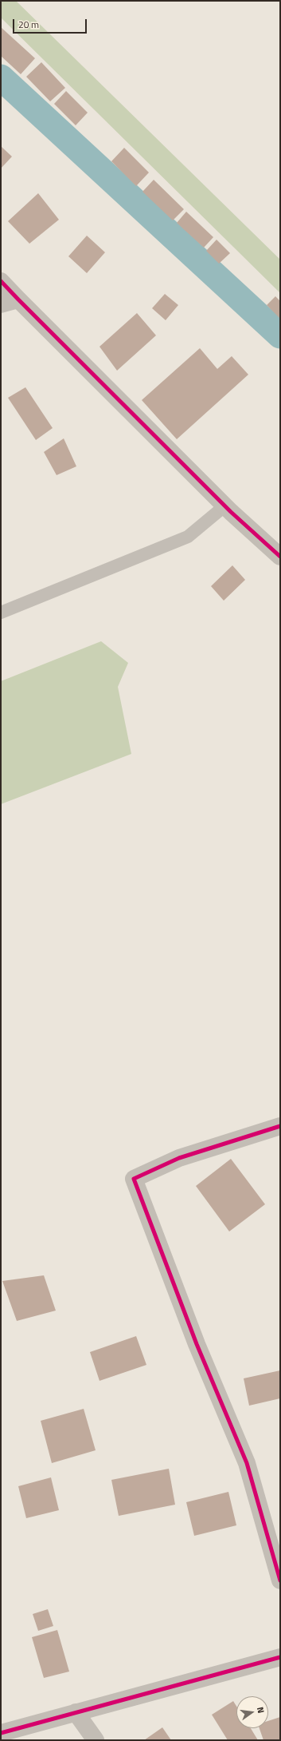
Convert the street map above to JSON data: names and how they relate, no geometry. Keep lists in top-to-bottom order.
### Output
{
  "scale_bar": "20 m",
  "north": "right"
}
